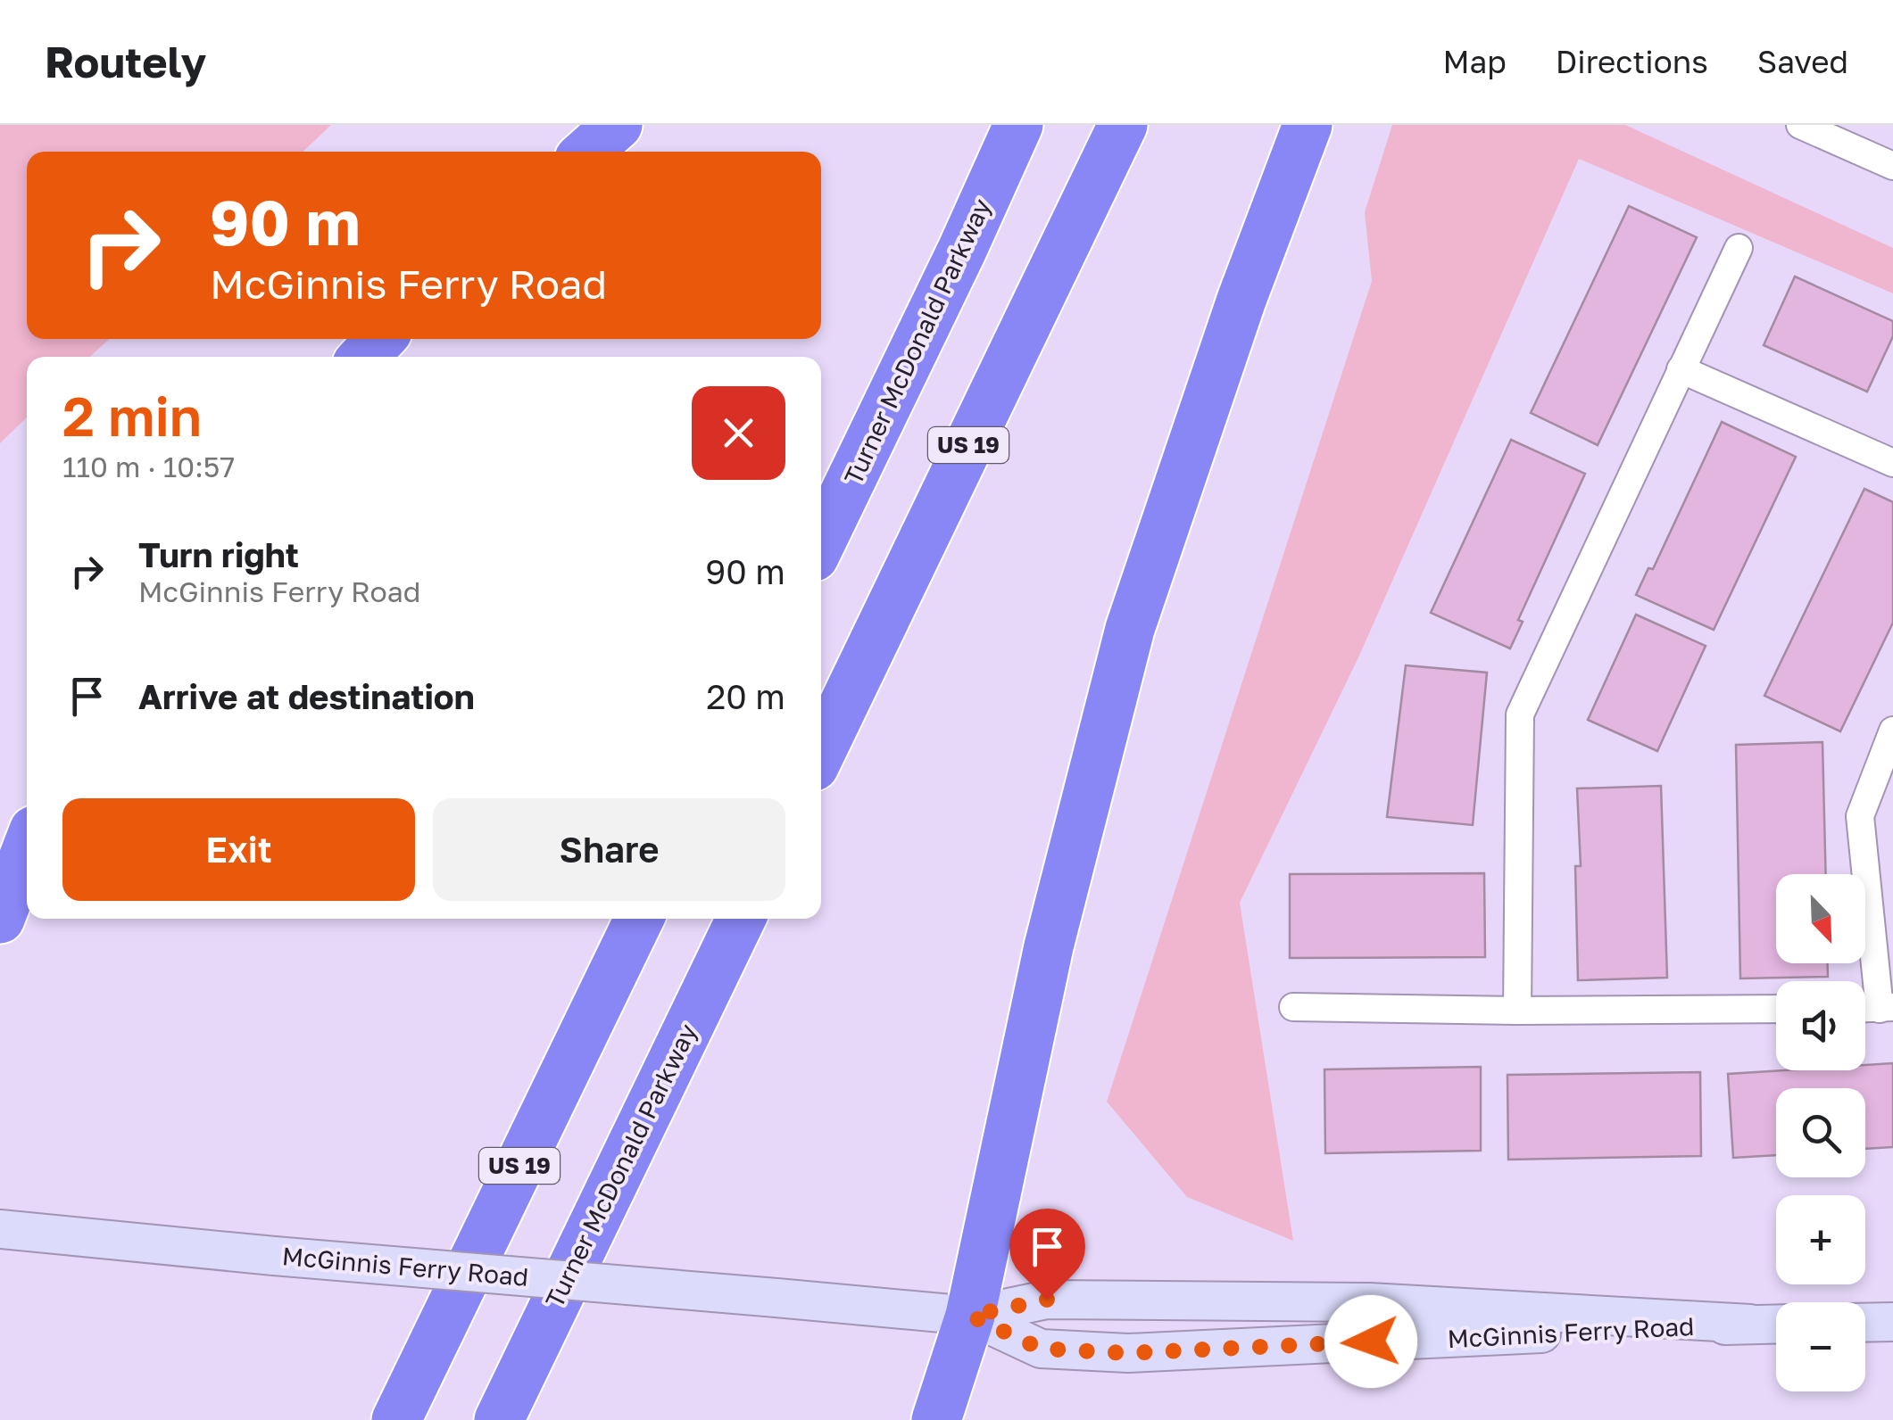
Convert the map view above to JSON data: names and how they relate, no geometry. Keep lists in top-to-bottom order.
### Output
{
  "streets": {
    "highway": ["Turner McDonald Parkway", "US 19"],
    "main road": ["McGinnis Ferry Road"]
  },
  "north": "bottom right",
  "page": {
    "header": "Routely",
    "nav": ["Map", "Directions", "Saved"],
    "turn": ["90 m", "McGinnis Ferry Road"],
    "heading": ["2 min", "110 m · 10:57"],
    "list": [
      {
        "name": "Turn right",
        "note": "McGinnis Ferry Road",
        "value": "90 m"
      },
      {
        "name": "Arrive at destination",
        "value": "20 m"
      }
    ],
    "buttons": ["Exit", "Share"],
    "map_buttons": ["+", "−"]
  }
}
